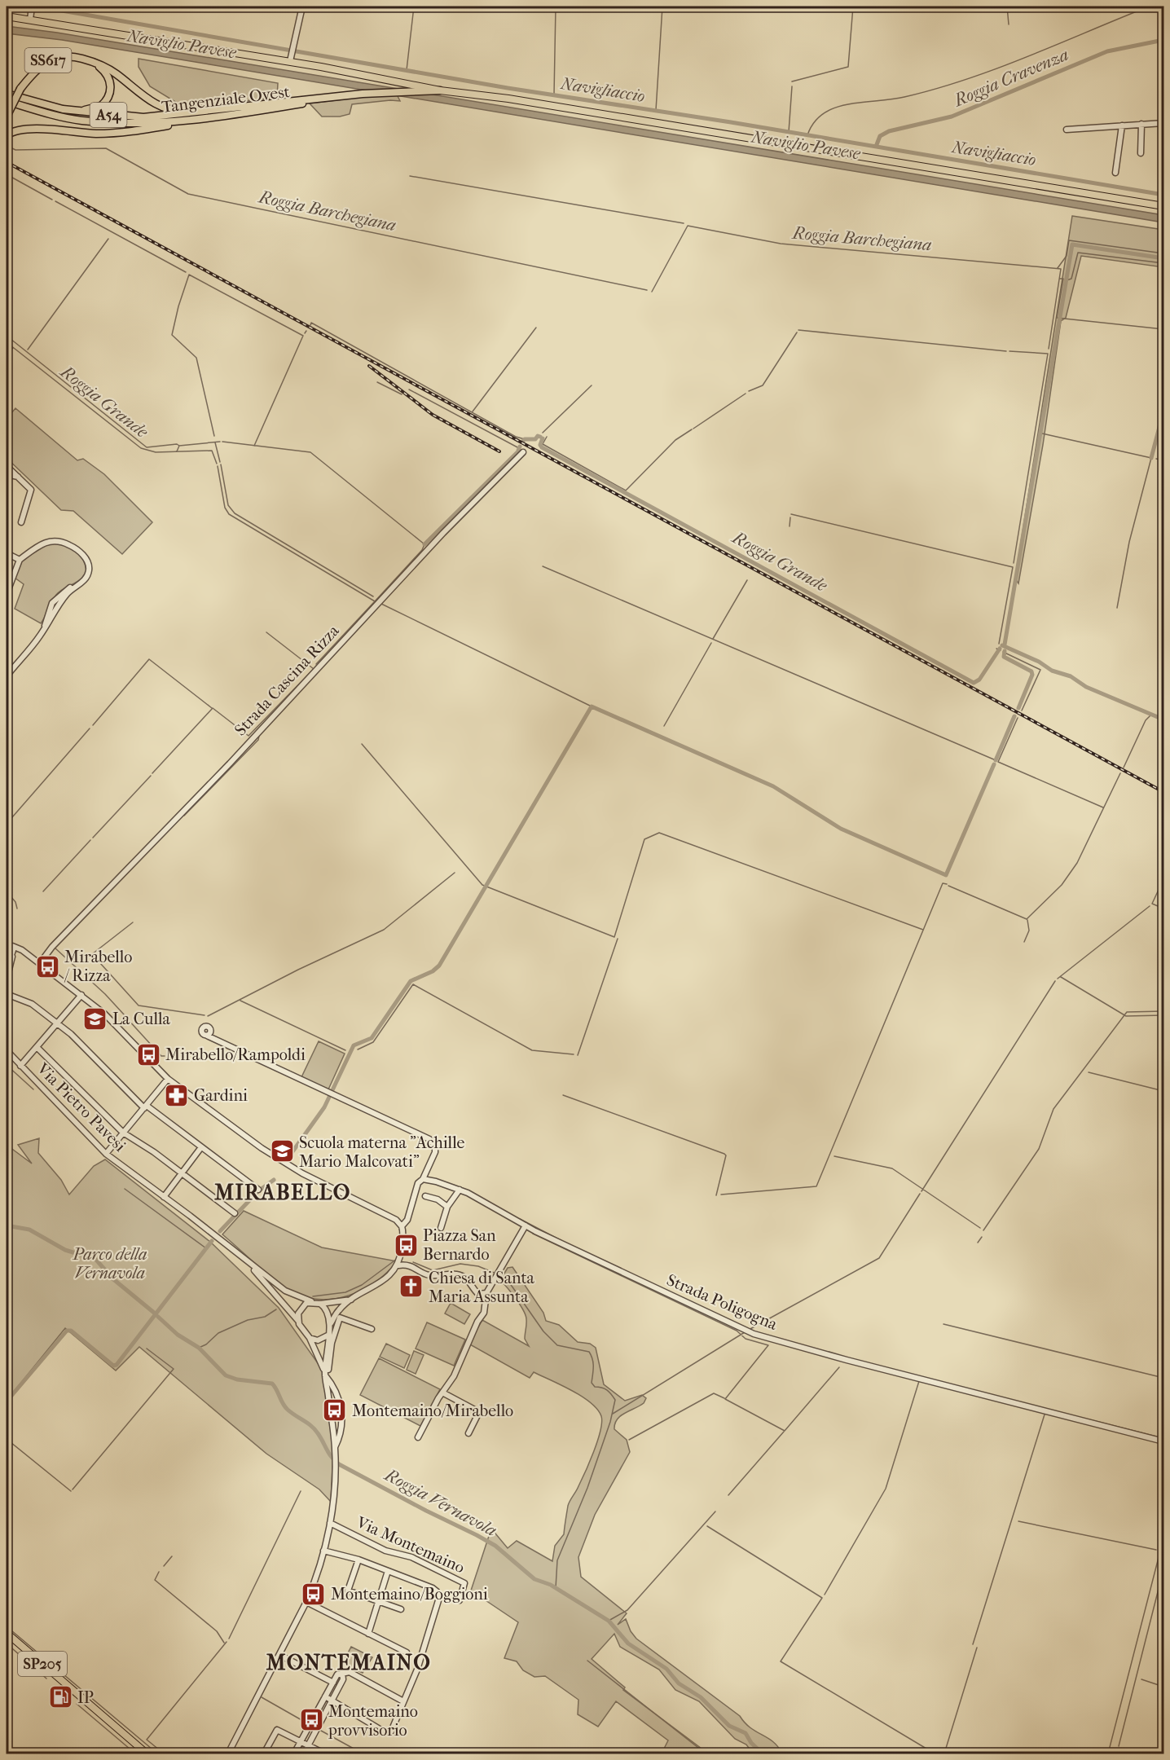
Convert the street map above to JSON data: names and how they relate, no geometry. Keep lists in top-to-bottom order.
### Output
{
  "streets": {
    "highway": ["SS617", "Tangenziale Ovest", "A54"],
    "main road": ["SP205"],
    "street": [
      "Strada Cascina Rizza",
      "Via Pietro Pavesi",
      "Strada Poligogna",
      "Via Montemaino"
    ]
  },
  "crossings": [
    ["SS617", "Tangenziale Ovest"]
  ],
  "districts": ["MIRABELLO", "MONTEMAINO"],
  "water": [
    "Naviglio Pavese",
    "Roggia Cravenza",
    "Navigliaccio",
    "Roggia Barchegiana",
    "Roggia Grande",
    "Roggia Vernavola"
  ],
  "parks": ["Parco della Vernavola"],
  "places": {
    "bus stop": [
      "Mirabello / Rizza",
      "Mirabello/Rampoldi",
      "Piazza San Bernardo",
      "Montemaino/Mirabello",
      "Montemaino/Boggioni",
      "Montemaino provvisorio"
    ],
    "school or university": ["La Culla", "Scuola materna \"Achille Mario Malcovati\""],
    "pharmacy": ["Gardini"],
    "church": ["Chiesa di Santa Maria Assunta"],
    "fuel station": ["IP"]
  }
}
